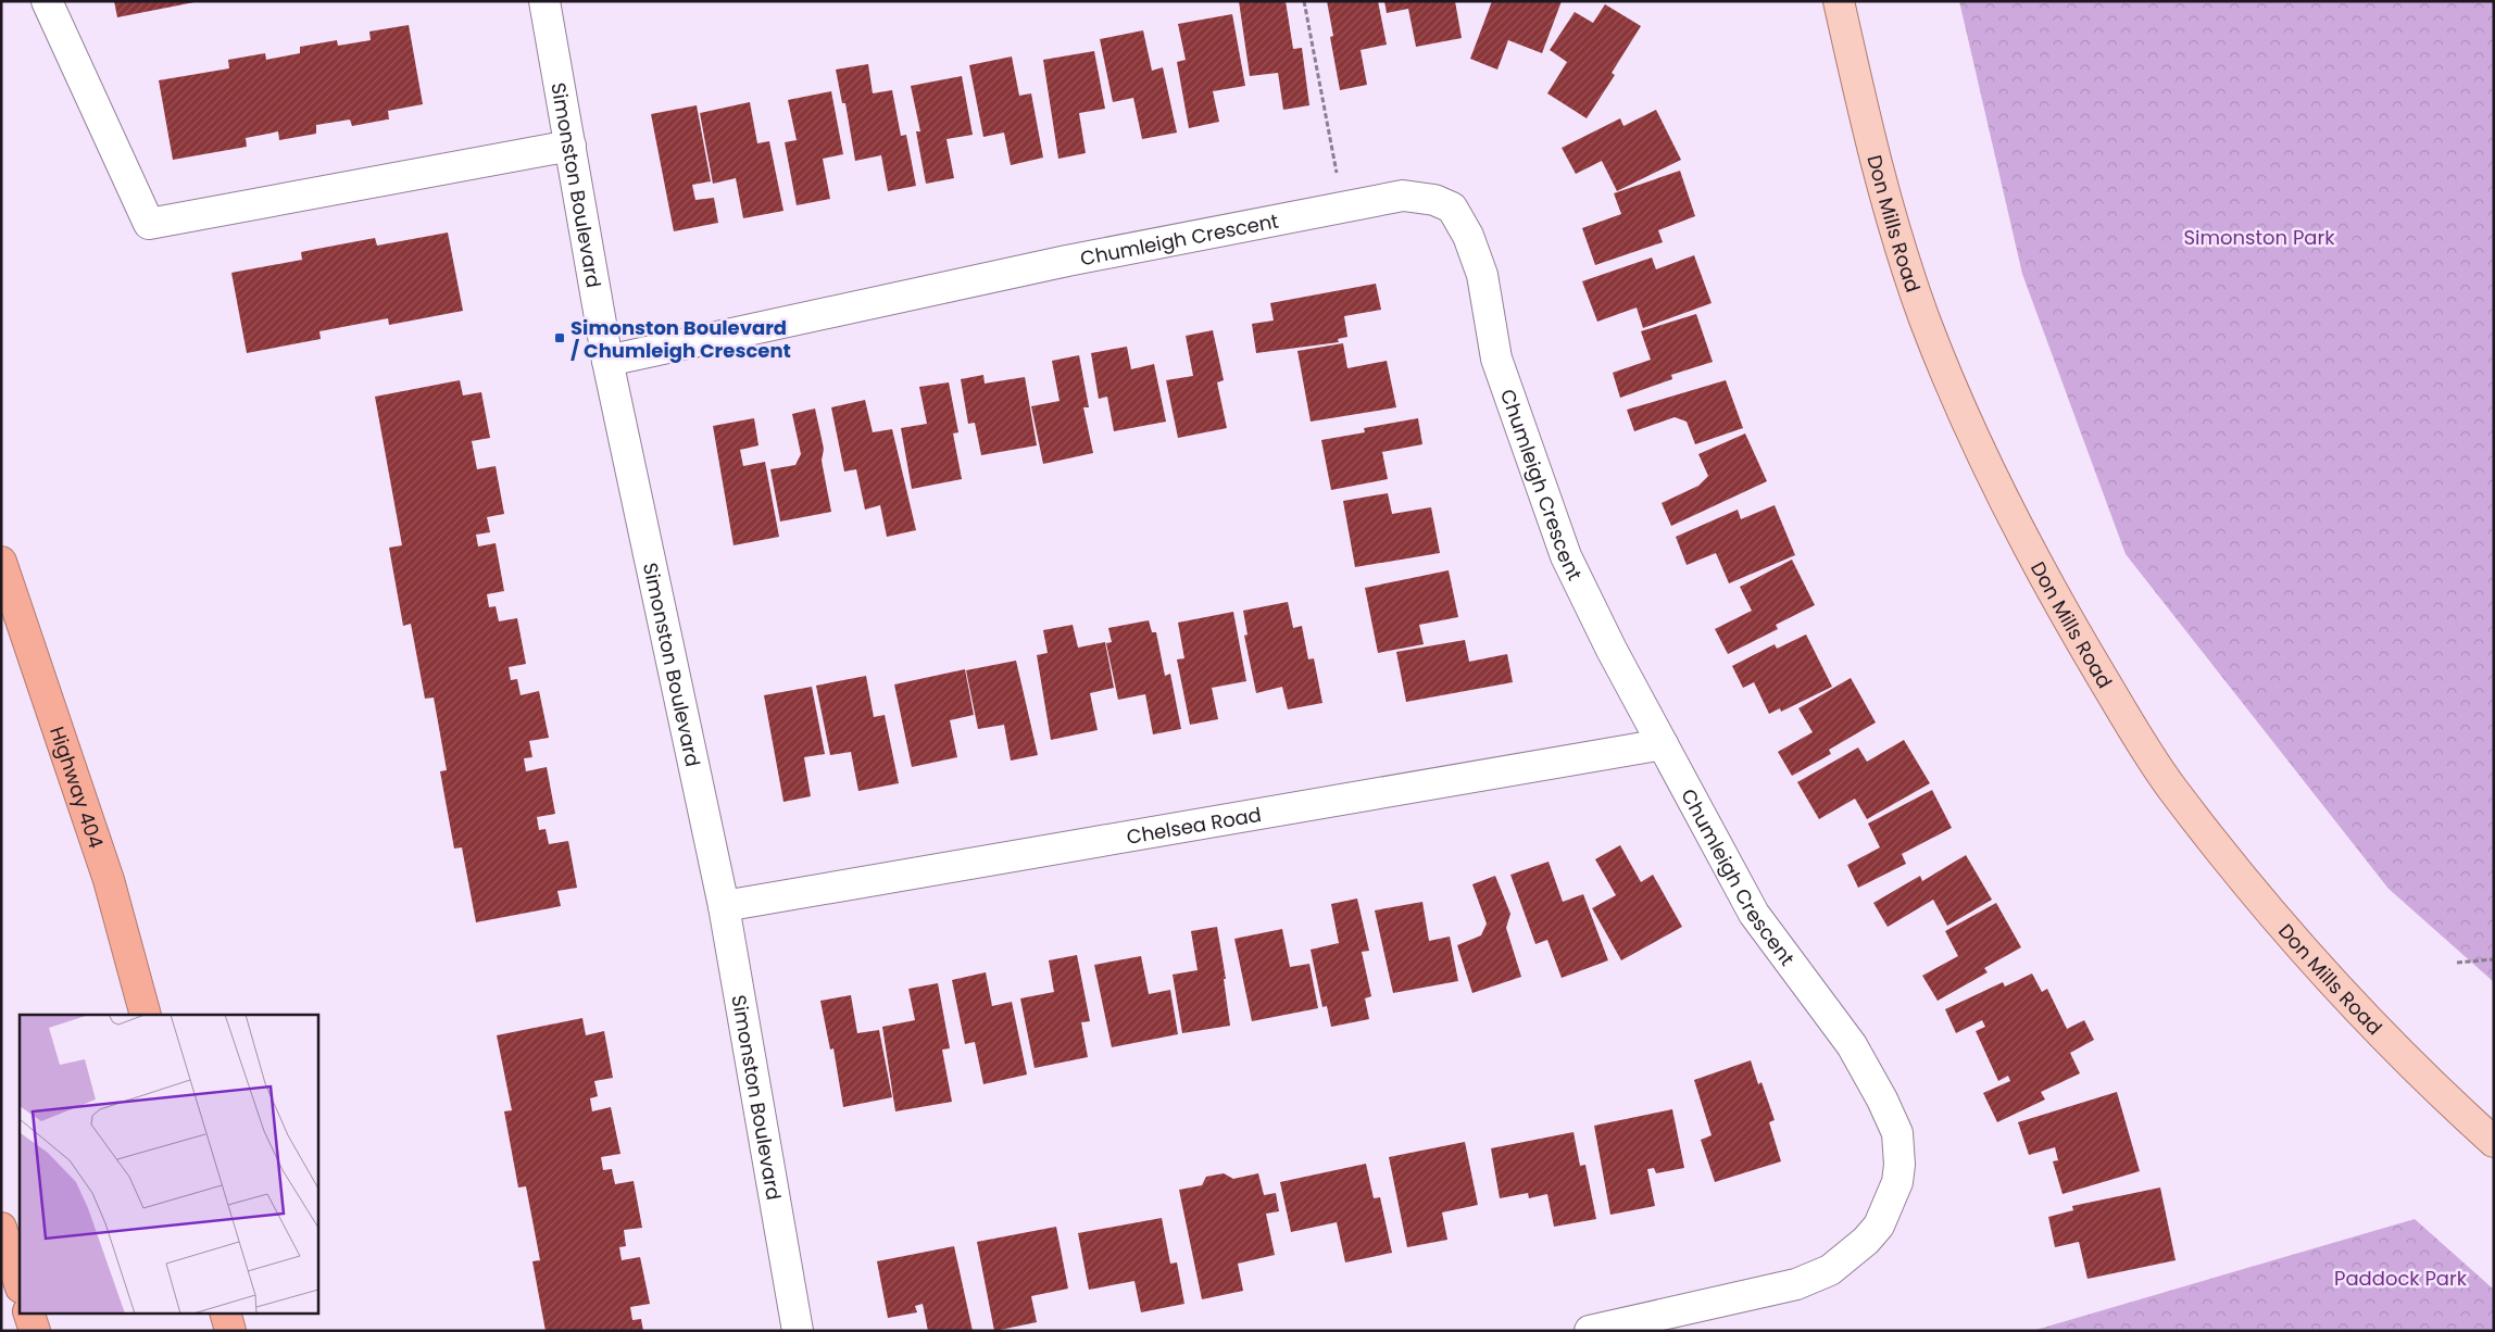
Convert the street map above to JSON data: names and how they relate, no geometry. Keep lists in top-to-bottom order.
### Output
{
  "streets": {
    "highway": ["Highway 404"],
    "main road": ["Don Mills Road"],
    "street": ["Simonston Boulevard", "Chumleigh Crescent", "Chelsea Road"]
  },
  "crossings": [
    ["Simonston Boulevard", "Chumleigh Crescent"],
    ["Simonston Boulevard", "Chelsea Road"],
    ["Chumleigh Crescent", "Chelsea Road"]
  ],
  "parks": ["Simonston Park", "Paddock Park"],
  "places": {
    "transit": ["Simonston Boulevard / Chumleigh Crescent"]
  }
}
